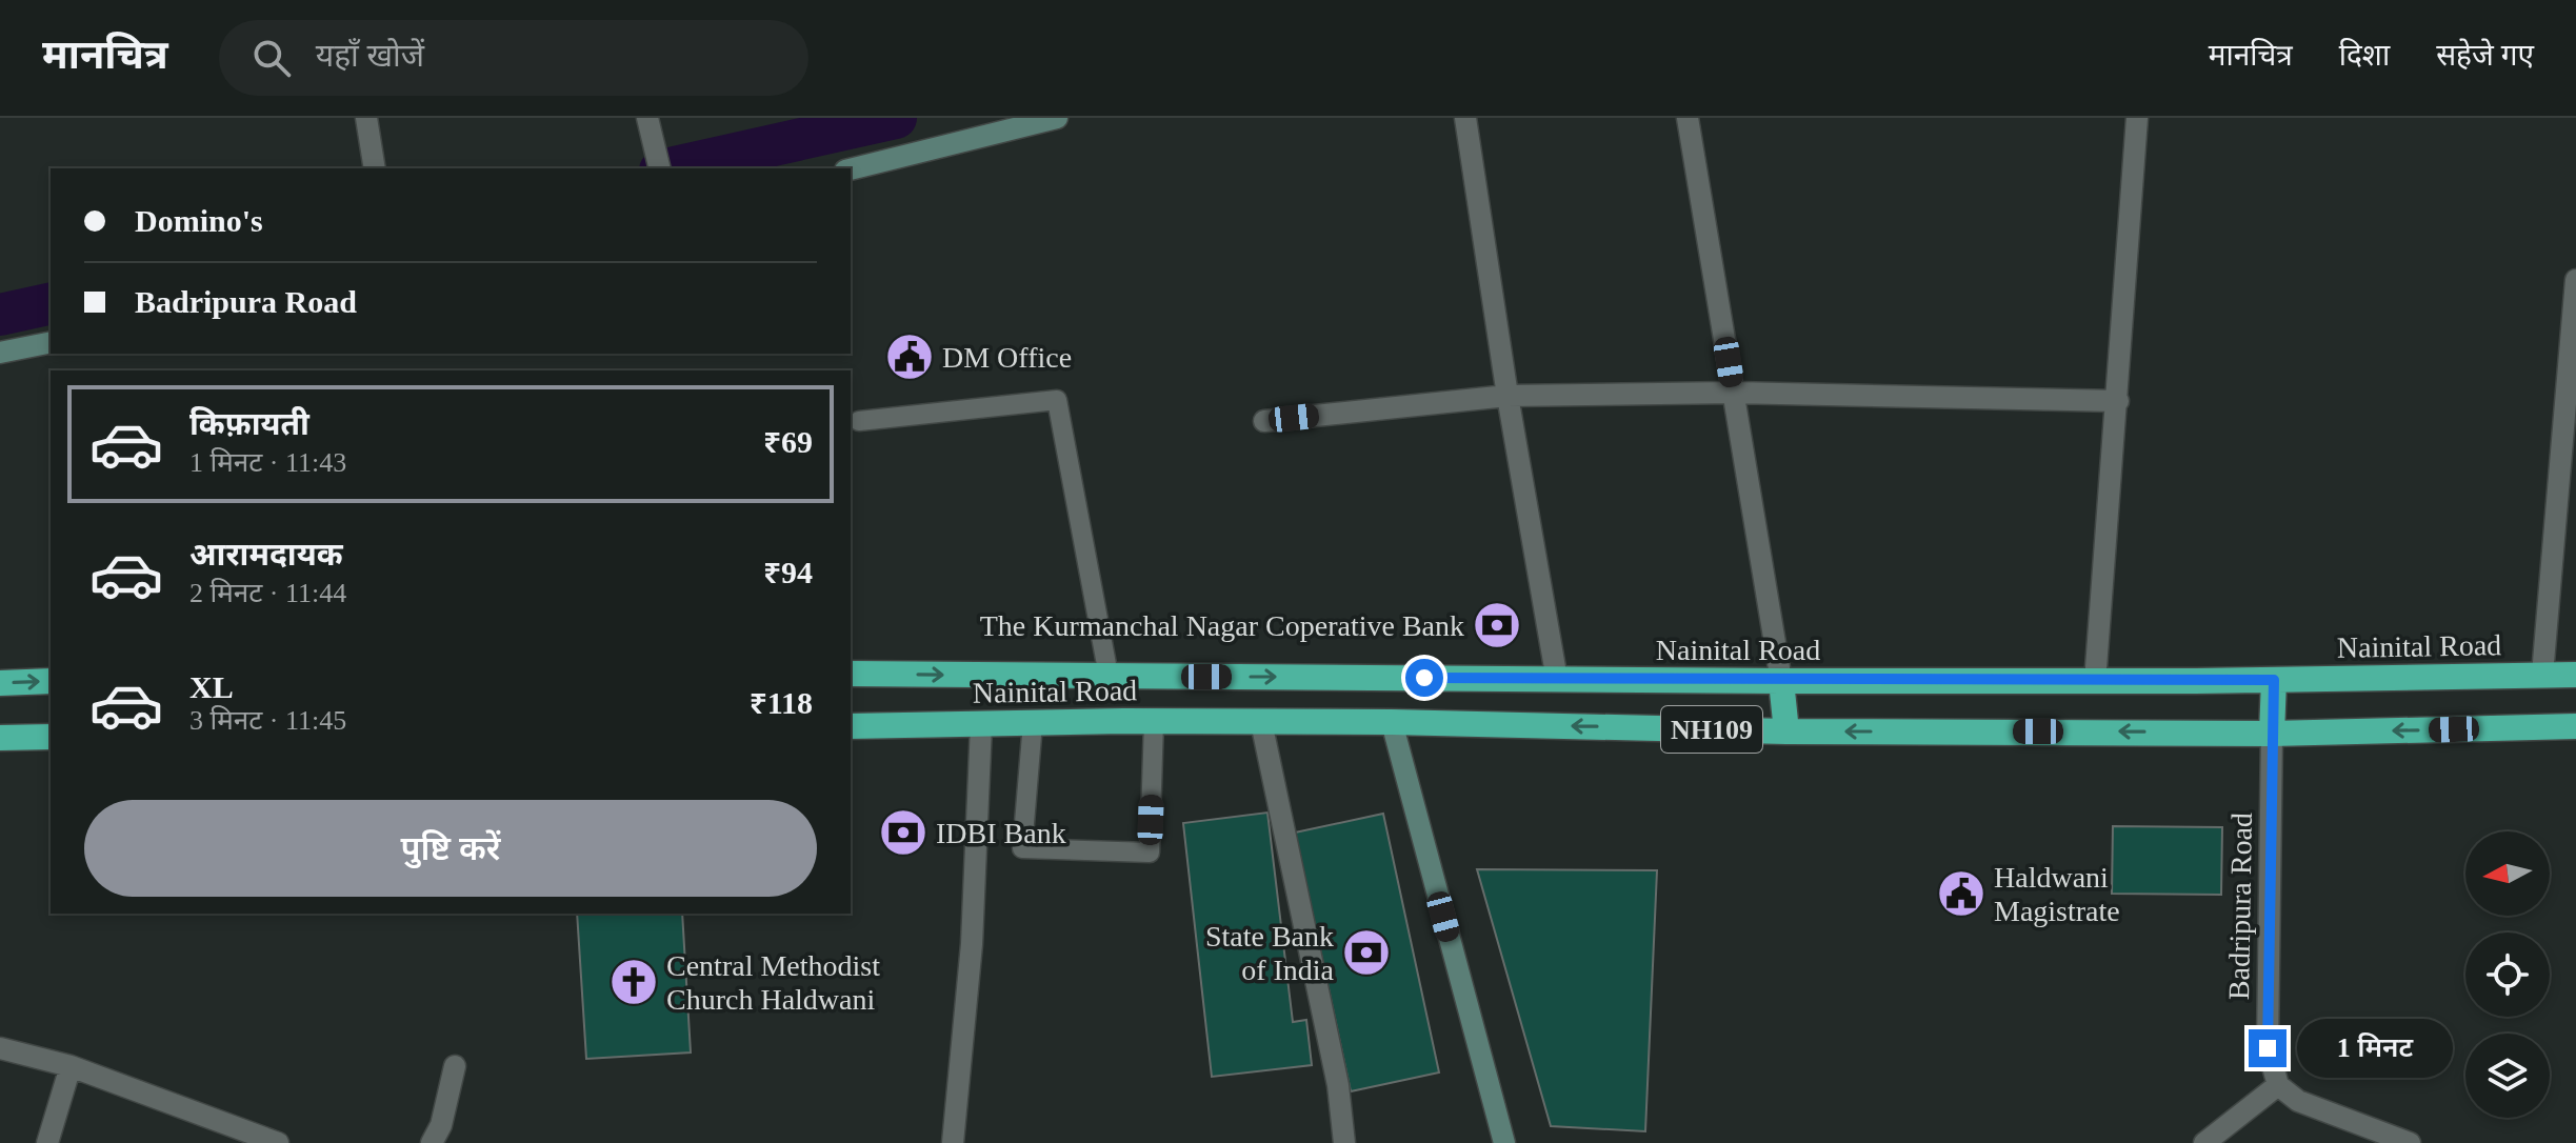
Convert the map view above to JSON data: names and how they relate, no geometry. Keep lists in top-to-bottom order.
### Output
{
  "streets": {
    "highway": ["Nainital Road", "NH109"],
    "street": ["Badripura Road"]
  },
  "crossings": [
    ["Nainital Road", "Badripura Road"]
  ],
  "places": {
    "public building": ["DM Office", "Haldwani Magistrate"],
    "bank": ["The Kurmanchal Nagar Coperative Bank", "IDBI Bank", "State Bank of India"],
    "church": ["Central Methodist Church Haldwani"]
  },
  "north": "left",
  "page": {
    "header": "मानचित्र",
    "search": "यहाँ खोजें",
    "nav": ["मानचित्र", "दिशा", "सहेजे गए"],
    "banner": ["Domino's", "Badripura Road"],
    "list": [
      {
        "name": "किफ़ायती",
        "note": "1 मिनट · 11:43",
        "value": "₹69"
      },
      {
        "name": "आरामदायक",
        "note": "2 मिनट · 11:44",
        "value": "₹94"
      },
      {
        "name": "XL",
        "note": "3 मिनट · 11:45",
        "value": "₹118"
      }
    ],
    "buttons": "पुष्टि करें",
    "bubble": "1 मिनट"
  }
}
